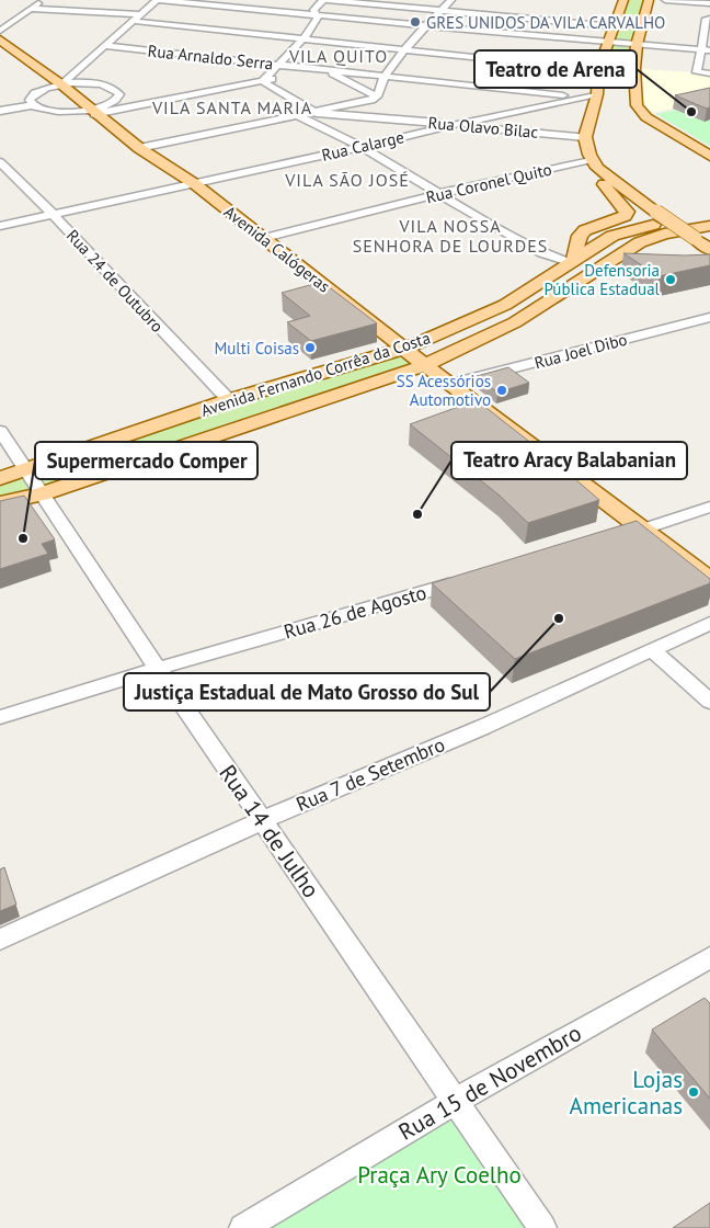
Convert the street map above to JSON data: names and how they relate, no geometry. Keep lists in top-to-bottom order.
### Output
{
  "streets": {
    "main road": ["Avenida Calógeras", "Avenida Fernando Corrêa da Costa"],
    "street": [
      "Rua Arnaldo Serra",
      "Rua Olavo Bilac",
      "Rua Calarge",
      "Rua Coronel Quito",
      "Rua 24 de Outubro",
      "Rua Joel Dibo",
      "Rua 26 de Agosto",
      "Rua 7 de Setembro",
      "Rua 14 de Julho",
      "Rua 15 de Novembro"
    ]
  },
  "crossings": [
    ["Rua Arnaldo Serra", "Rua Calarge"],
    ["Rua Olavo Bilac", "Rua Calarge"],
    ["Rua Calarge", "Avenida Calógeras"],
    ["Rua Calarge", "Rua 24 de Outubro"],
    ["Rua Coronel Quito", "Avenida Calógeras"],
    ["Avenida Calógeras", "Rua Joel Dibo"],
    ["Avenida Calógeras", "Avenida Fernando Corrêa da Costa"],
    ["Rua 24 de Outubro", "Avenida Fernando Corrêa da Costa"],
    ["Avenida Fernando Corrêa da Costa", "Rua 14 de Julho"],
    ["Rua 26 de Agosto", "Rua 14 de Julho"],
    ["Rua 7 de Setembro", "Rua 14 de Julho"],
    ["Rua 14 de Julho", "Rua 15 de Novembro"]
  ],
  "districts": [
    "VILA QUITO",
    "VILA SANTA MARIA",
    "VILA SÃO JOSÉ",
    "VILA NOSSA SENHORA DE LOURDES"
  ],
  "parks": ["Praça Ary Coelho"],
  "places": [
    "GRES UNIDOS DA VILA CARVALHO",
    "Teatro de Arena",
    "Defensoria Pública Estadual",
    "Multi Coisas",
    "SS Acessórios Automotivo",
    "Teatro Aracy Balabanian",
    "Supermercado Comper",
    "Justiça Estadual de Mato Grosso do Sul",
    "Lojas Americanas"
  ]
}
